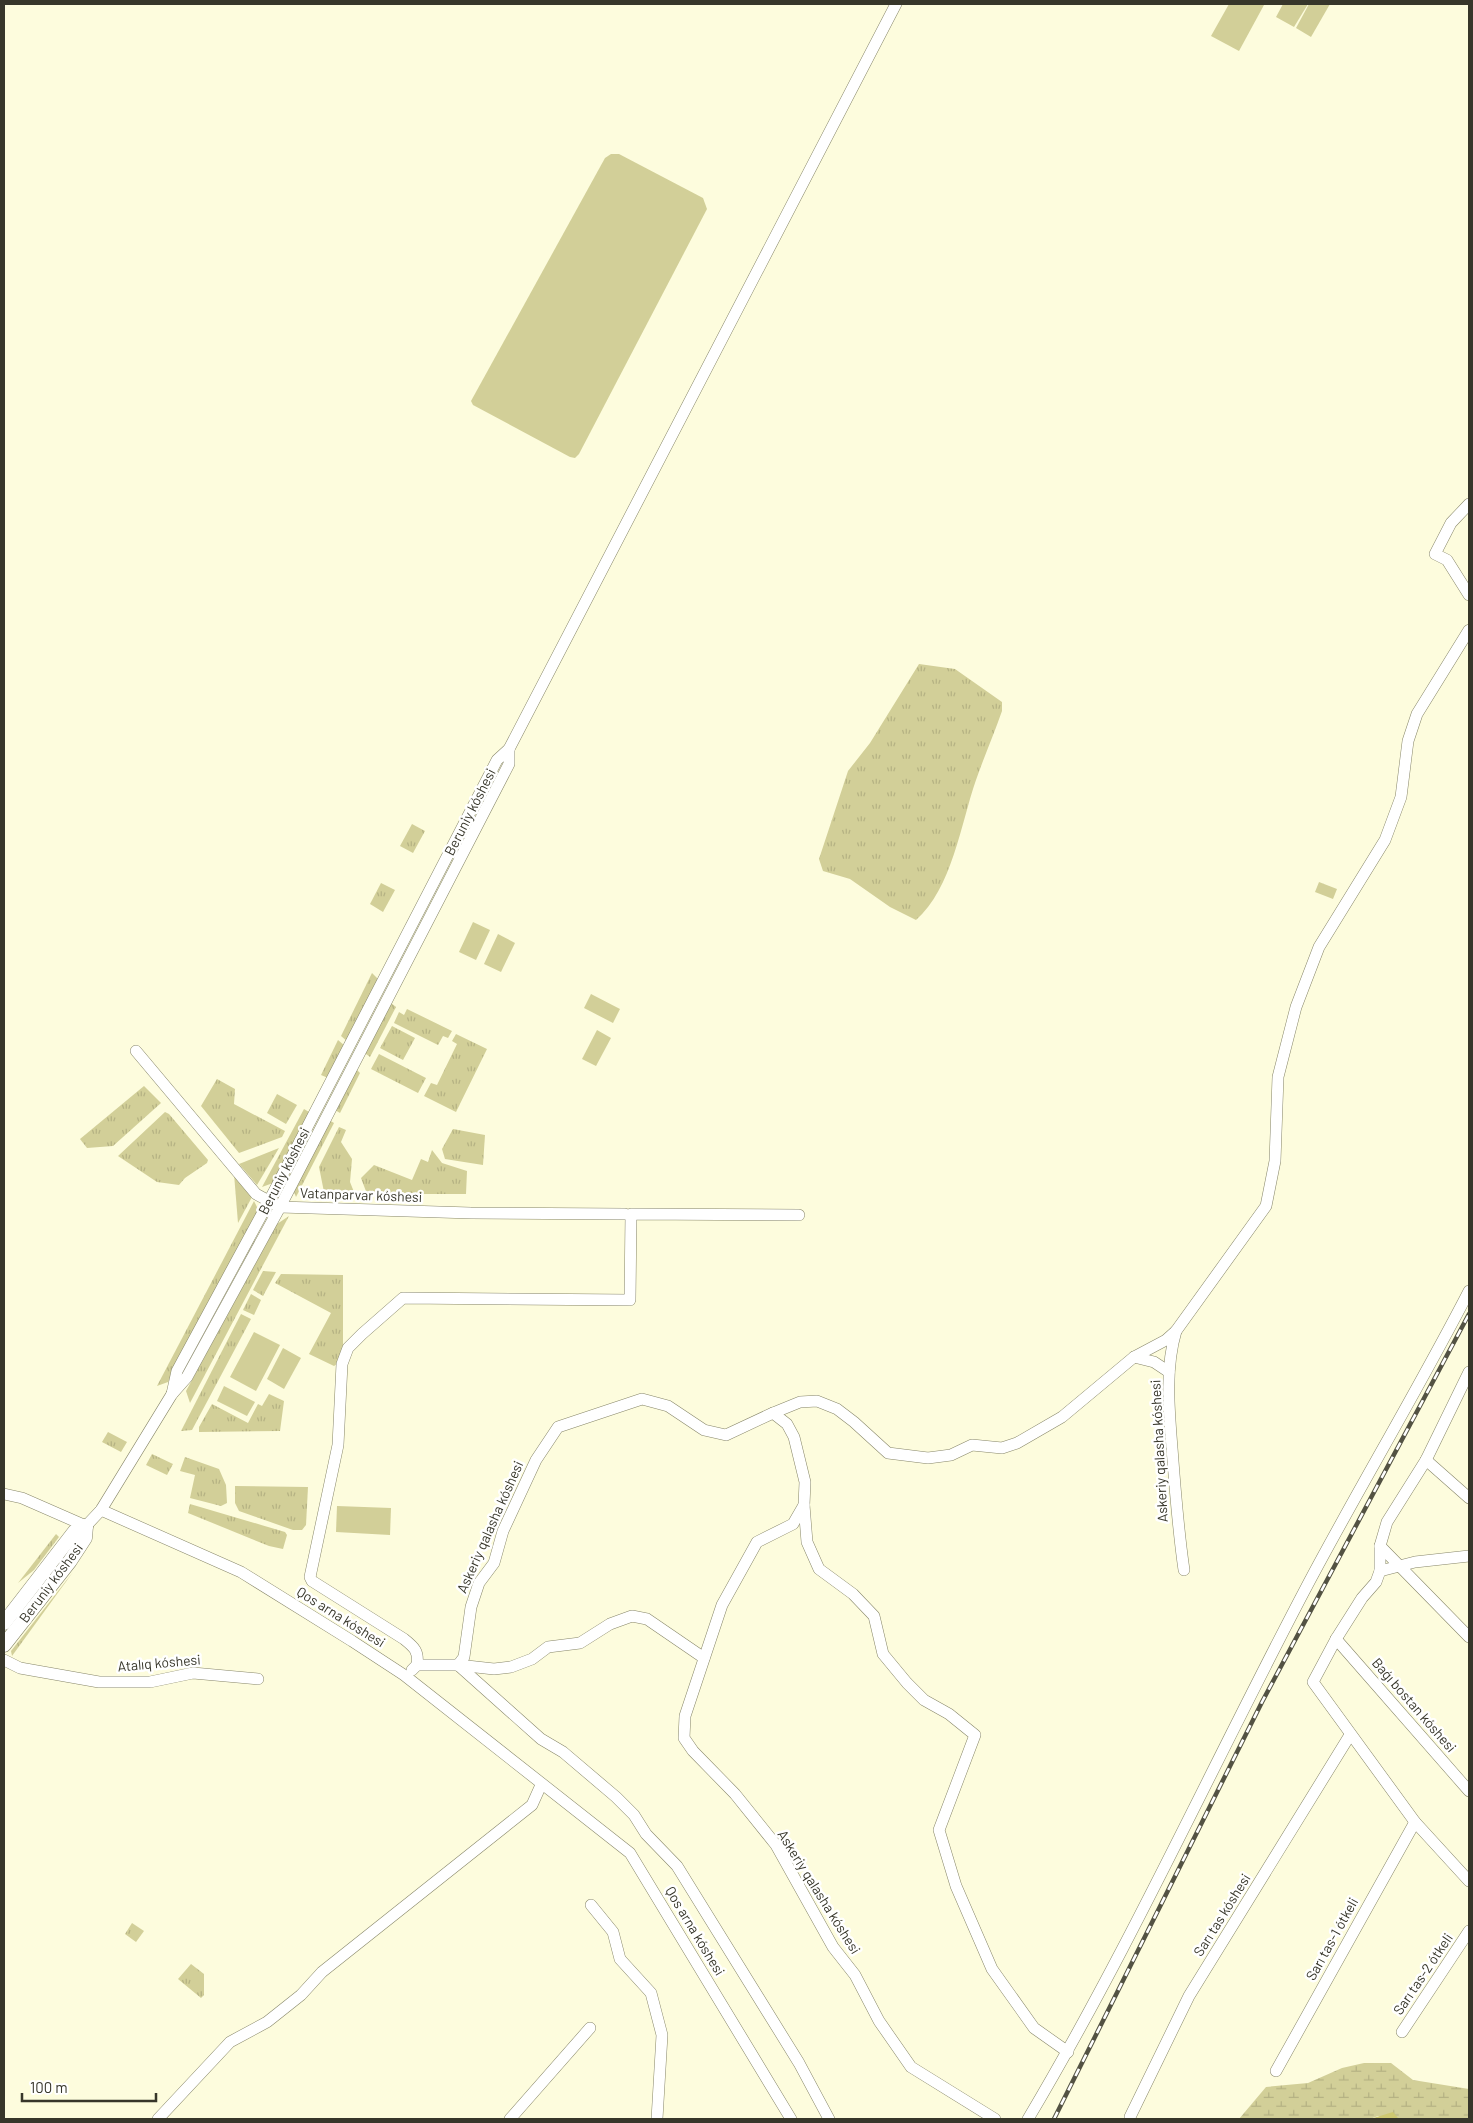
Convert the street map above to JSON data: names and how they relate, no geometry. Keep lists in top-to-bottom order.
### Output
{
  "streets": {
    "street": [
      "Beruniy kóshesi",
      "Vatanparvar kóshesi",
      "Askeriy qalasha kóshesi",
      "Qos arna kóshesi",
      "Atalıq kóshesi",
      "Baǵı bostan kóshesi",
      "Sarı tas kóshesi",
      "Sarı tas-1 ótkeli",
      "Sarı tas-2 ótkeli"
    ]
  },
  "crossings": [
    ["Beruniy kóshesi", "Vatanparvar kóshesi"]
  ],
  "scale_bar": "100 m"
}
